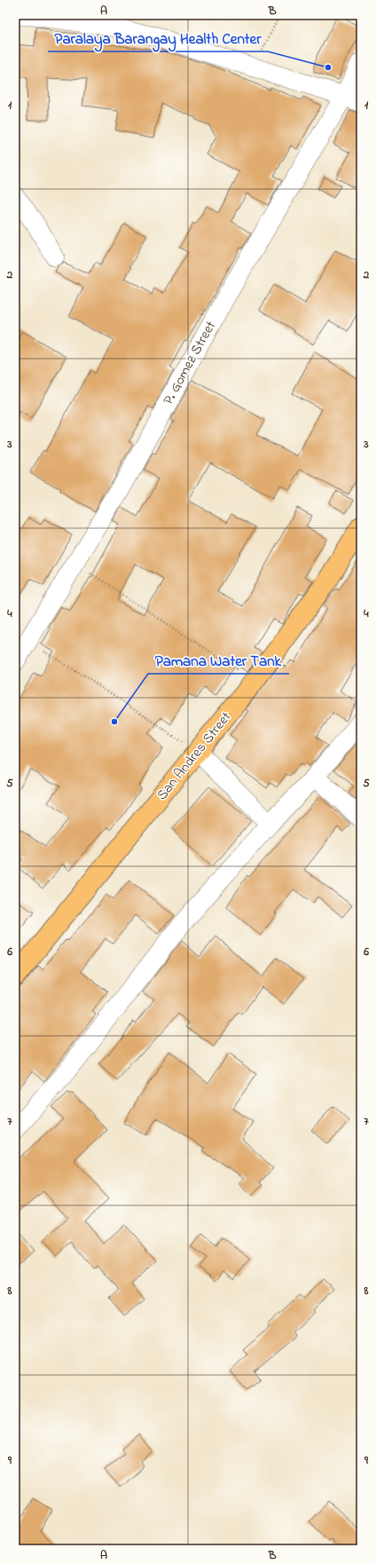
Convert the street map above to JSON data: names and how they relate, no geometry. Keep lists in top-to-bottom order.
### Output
{
  "streets": {
    "main road": ["San Andres Street"],
    "street": ["P. Gomez Street"]
  },
  "places": ["Paralaya Barangay Health Center", "Pamana Water Tank"],
  "grid": {
    "columns": ["A", "B"],
    "rows": [
      "1",
      "2",
      "3",
      "4",
      "5",
      "6",
      "7",
      "8",
      "9"
    ]
  }
}
